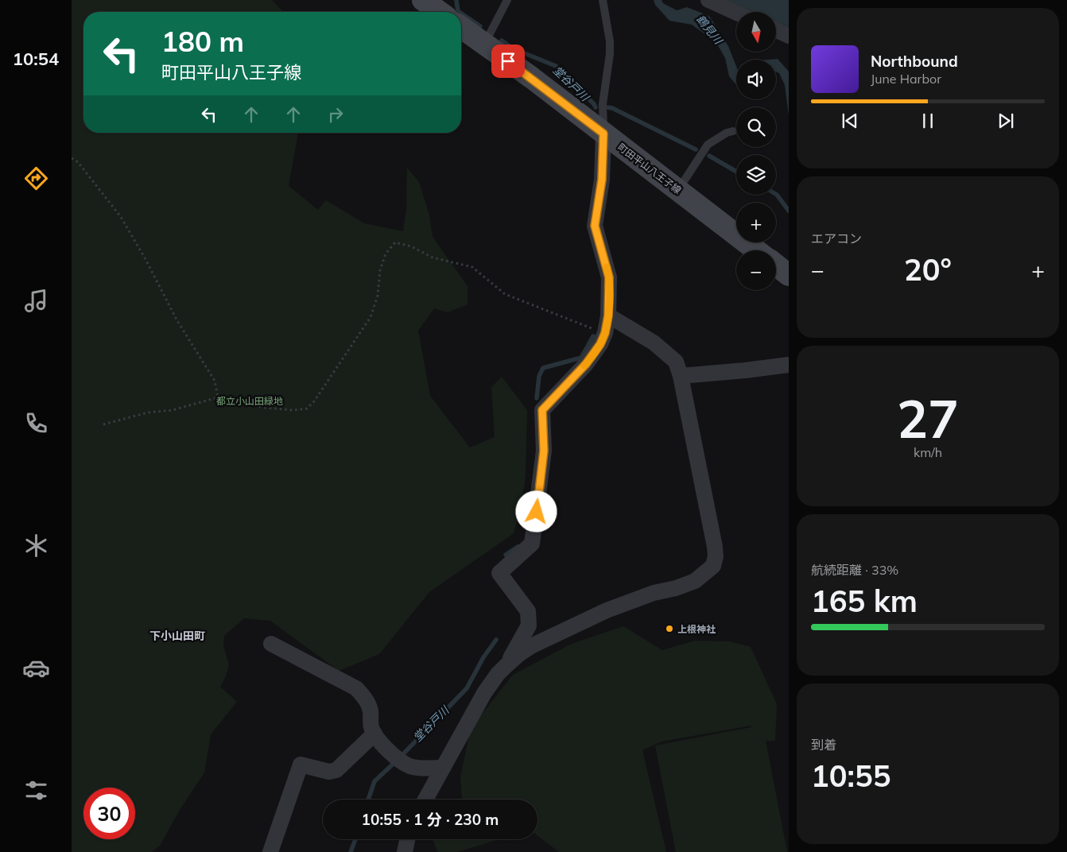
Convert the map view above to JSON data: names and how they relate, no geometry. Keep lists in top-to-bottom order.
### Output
{
  "streets": {
    "main road": ["町田平山八王子線"]
  },
  "districts": ["下小山田町"],
  "water": ["鶴見川", "堂谷戸川"],
  "parks": ["都立小山田緑地"],
  "places": ["上根神社"],
  "north": "bottom",
  "page": {
    "tabs": "10:54",
    "map_buttons": ["+", "−"],
    "turn": ["180 m", "町田平山八王子線"],
    "song": ["Northbound", "June Harbor"],
    "tile": [
      "エアコン",
      ["27", "km/h"],
      ["航続距離 · 33%", "165 km"],
      ["到着", "10:55"]
    ],
    "heat": ["−", "20°", "+"],
    "limit": "30",
    "trip": "10:55 · 1 分 · 230 m"
  }
}
